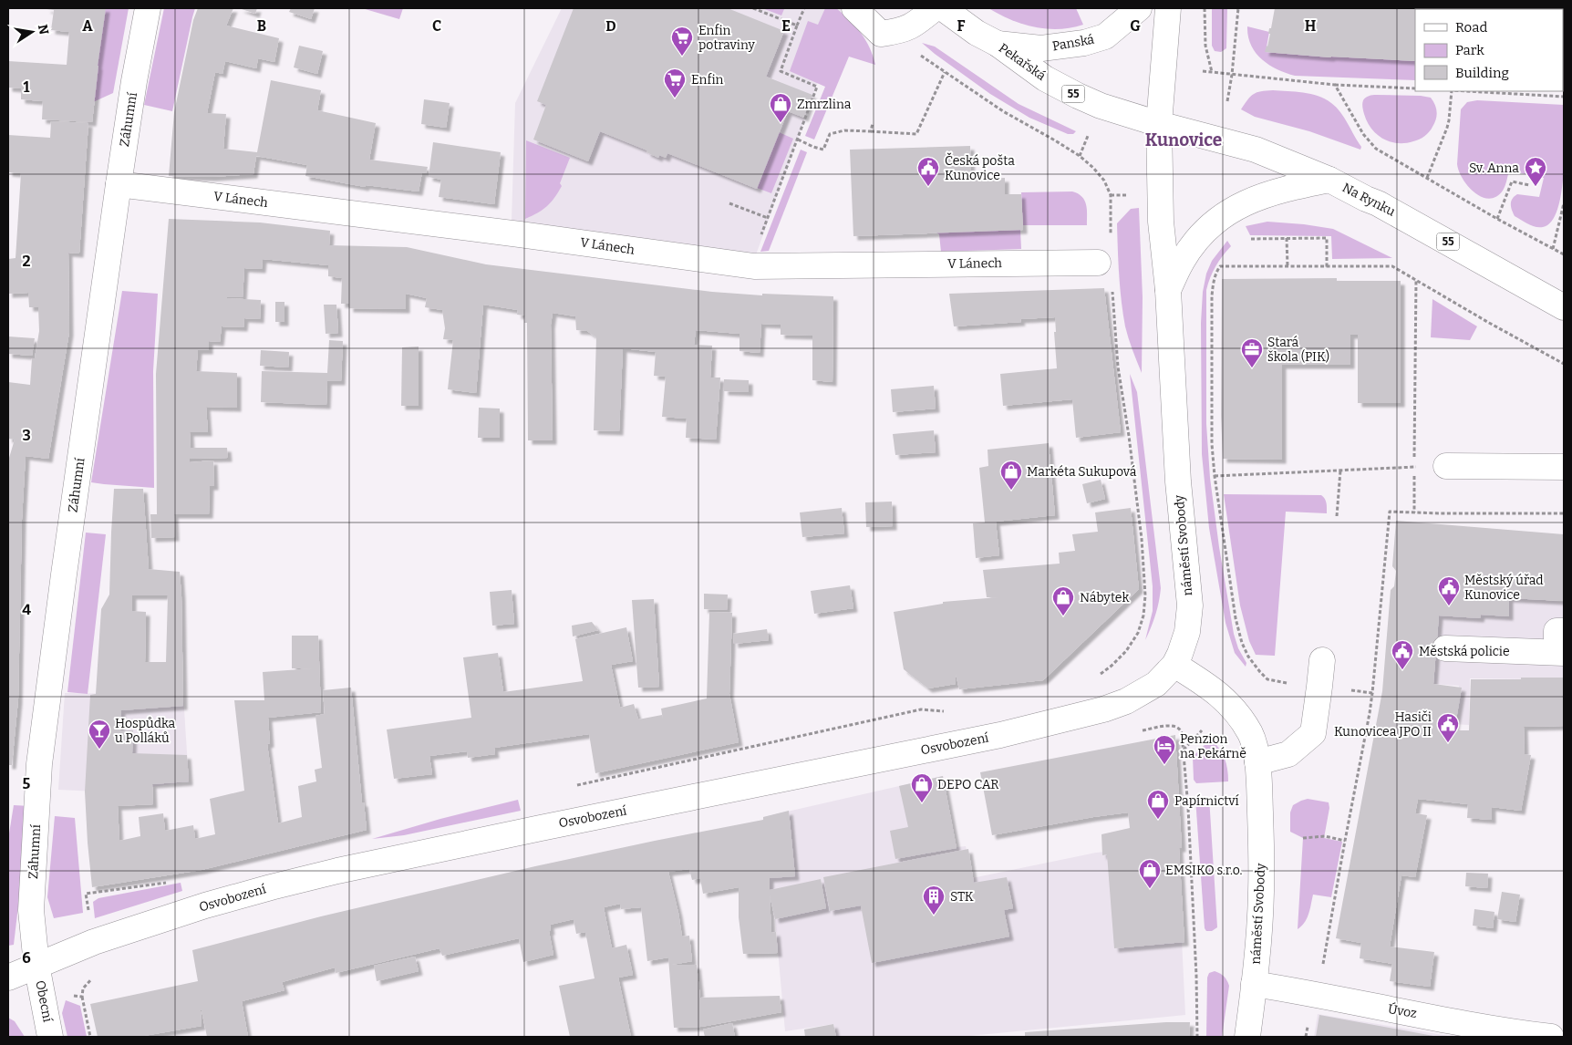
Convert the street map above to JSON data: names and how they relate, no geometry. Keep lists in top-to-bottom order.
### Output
{
  "streets": {
    "main road": [
      "Panská",
      "Pekařská",
      "55",
      "Záhumní",
      "V Lánech",
      "Na Rynku",
      "náměstí Svobody",
      "Osvobození",
      "Obecní",
      "Úvoz"
    ]
  },
  "crossings": [
    ["Panská", "Pekařská"],
    ["Pekařská", "Na Rynku"],
    ["Pekařská", "náměstí Svobody"],
    ["Záhumní", "V Lánech"],
    ["Záhumní", "Osvobození"],
    ["Záhumní", "Obecní"],
    ["Na Rynku", "náměstí Svobody"],
    ["náměstí Svobody", "Osvobození"],
    ["náměstí Svobody", "Úvoz"],
    ["Osvobození", "Obecní"]
  ],
  "districts": ["Kunovice"],
  "places": {
    "supermarket": ["Enfin potraviny", "Enfin"],
    "shop": [
      "Zmrzlina",
      "Markéta Sukupová",
      "Nábytek",
      "DEPO CAR",
      "Papírnictví",
      "EMSIKO s.r.o."
    ],
    "public building": [
      "Česká pošta Kunovice",
      "Městský úřad Kunovice",
      "Městská policie",
      "Hasiči Kunovicea JPO II"
    ],
    "place": ["Sv. Anna"],
    "office": ["Stará škola (PIK)"],
    "bar": ["Hospůdka u Polláků"],
    "hotel": ["Penzion na Pekárně"],
    "building": ["STK"]
  },
  "legend": ["Road", "Park", "Building"],
  "north": "right",
  "grid": {
    "columns": [
      "A",
      "B",
      "C",
      "D",
      "E",
      "F",
      "G",
      "H"
    ],
    "rows": [
      "1",
      "2",
      "3",
      "4",
      "5",
      "6"
    ]
  }
}
